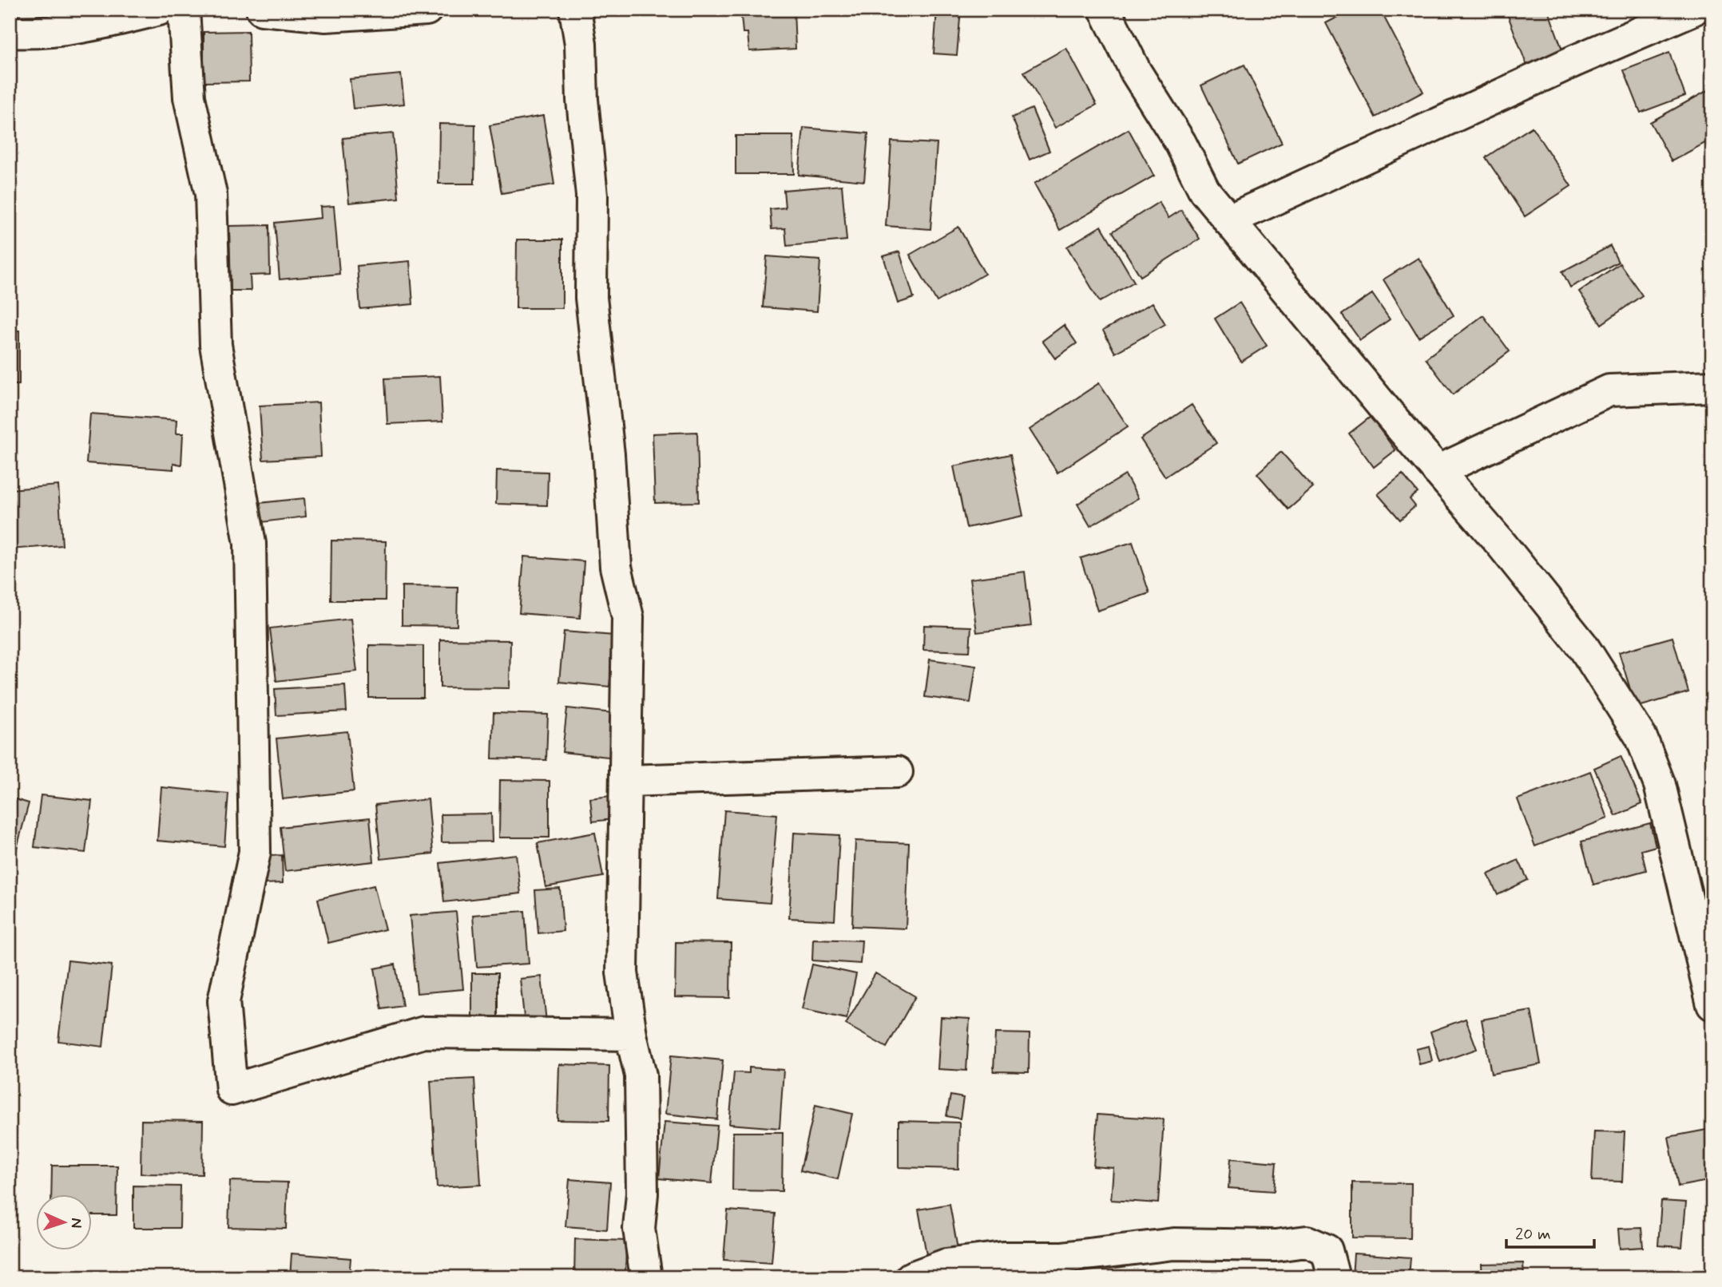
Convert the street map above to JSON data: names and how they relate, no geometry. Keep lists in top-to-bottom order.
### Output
{
  "scale_bar": "20 m",
  "north": "right"
}
